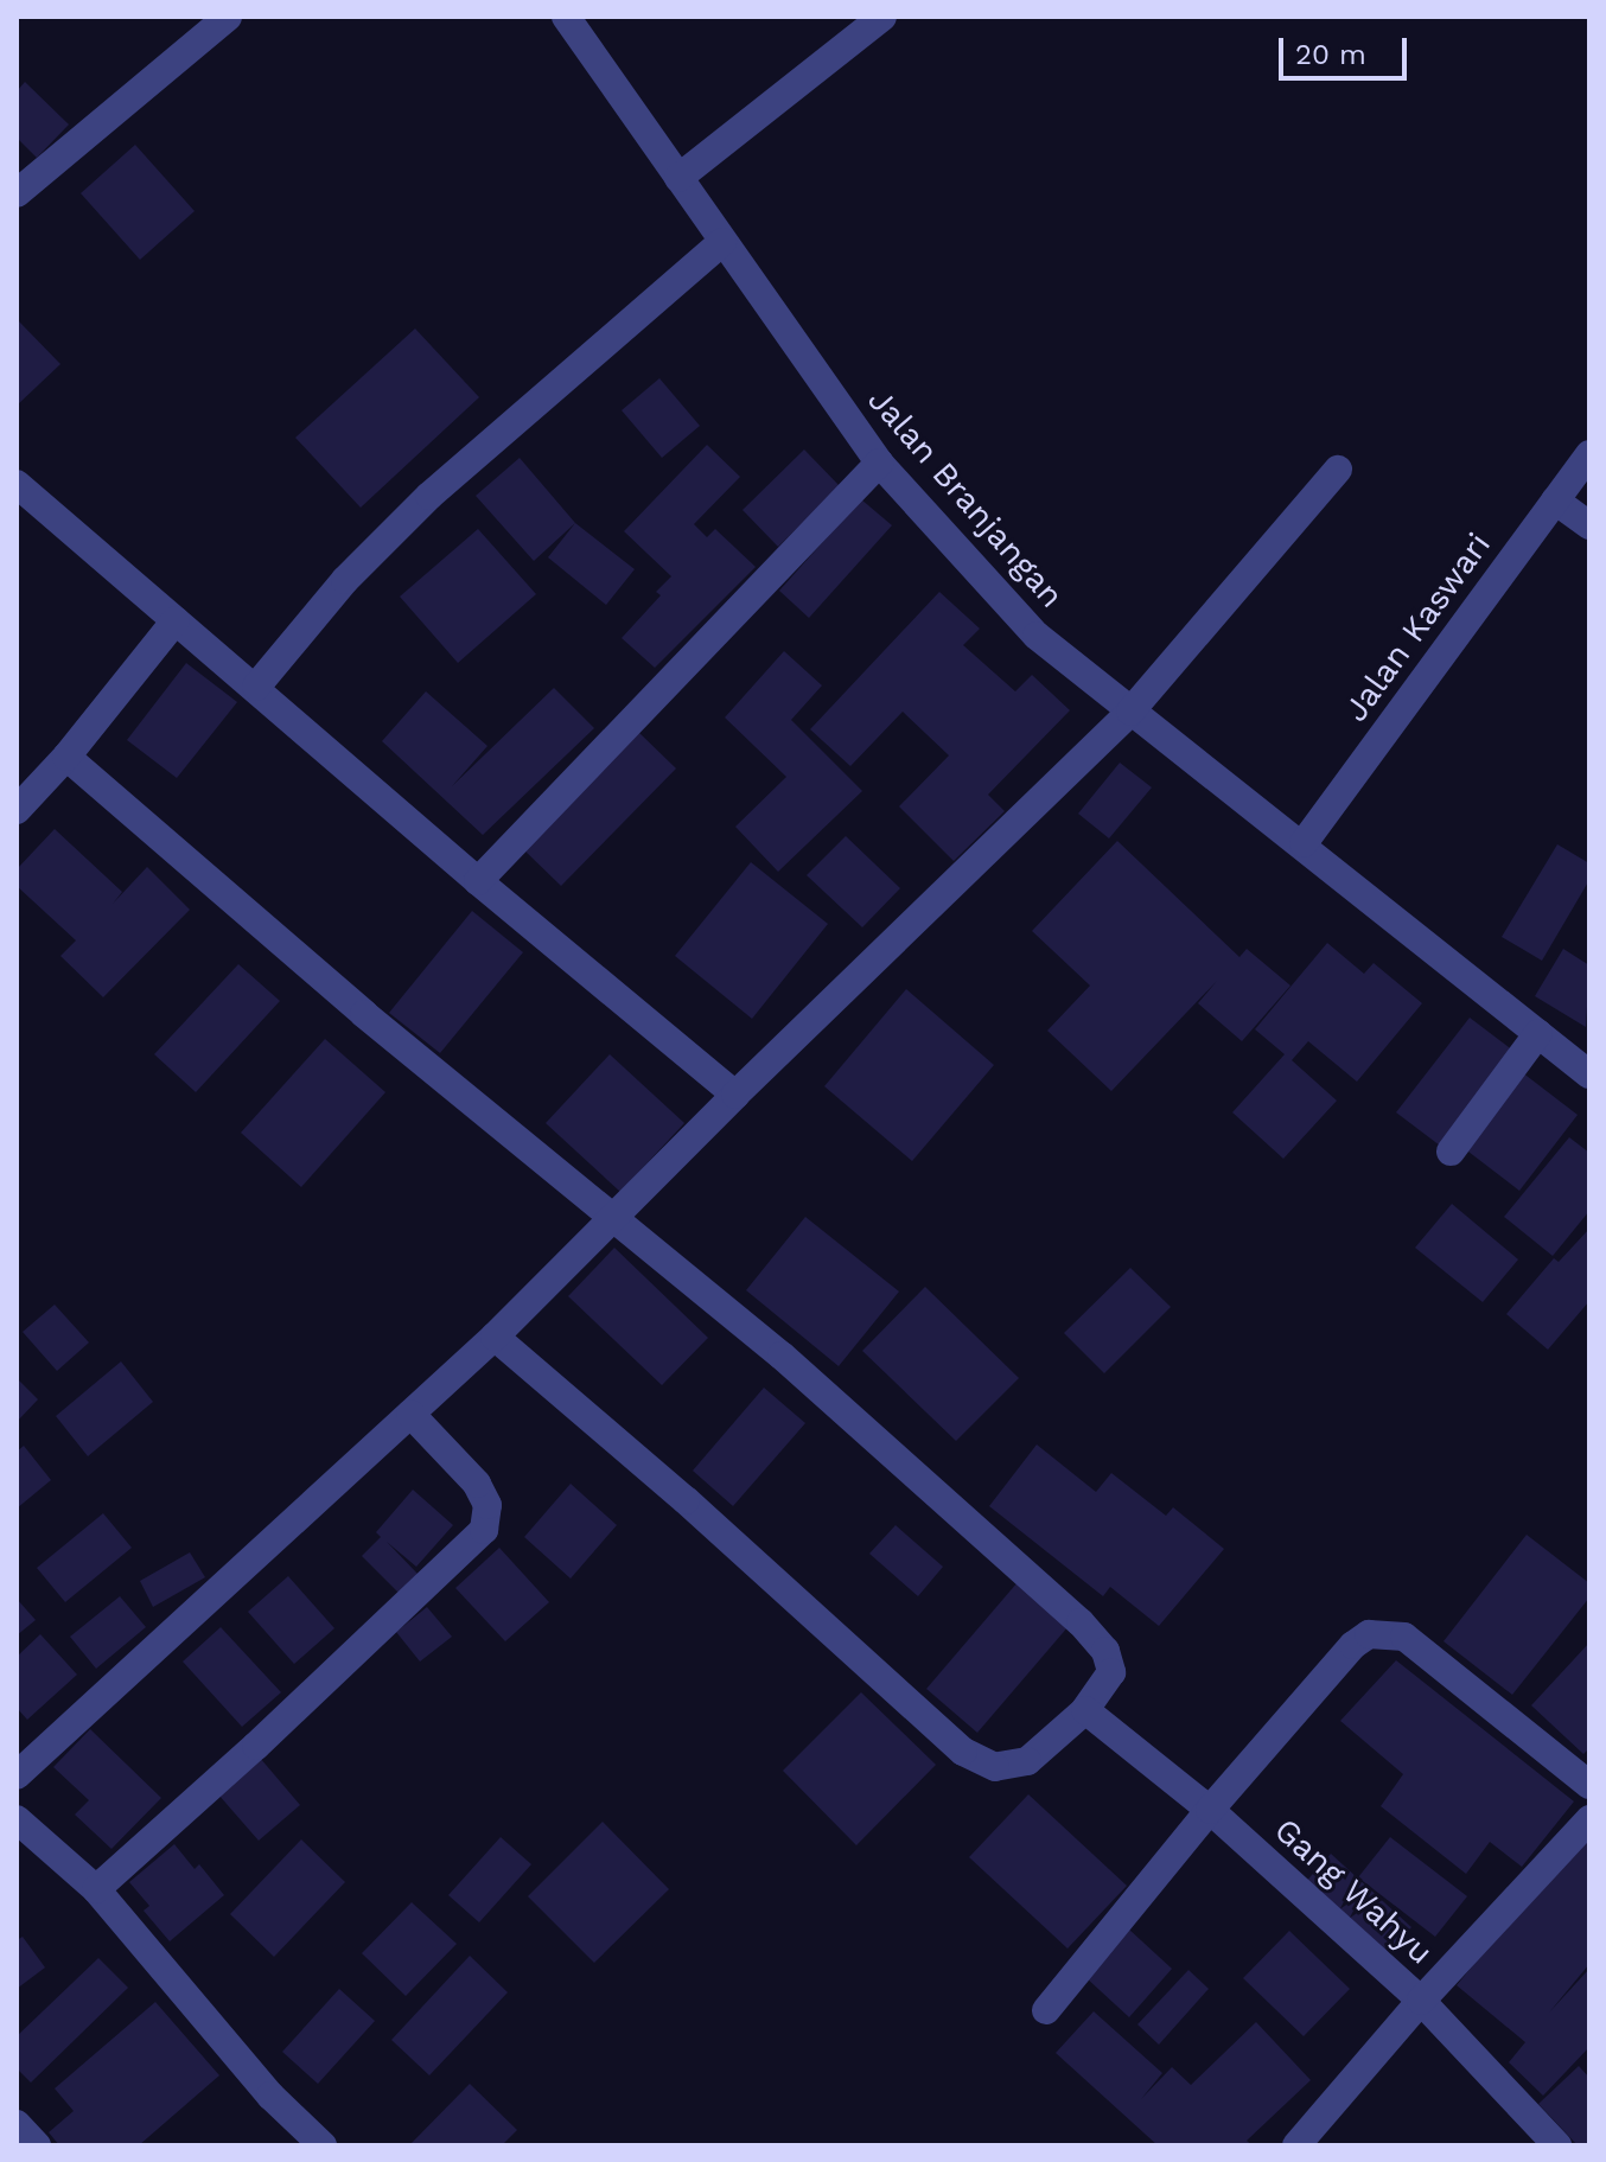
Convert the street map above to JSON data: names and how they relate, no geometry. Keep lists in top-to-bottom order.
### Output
{
  "streets": {
    "street": ["Jalan Branjangan", "Jalan Kaswari", "Gang Wahyu"]
  },
  "crossings": [
    ["Jalan Branjangan", "Jalan Kaswari"]
  ],
  "scale_bar": "20 m"
}
